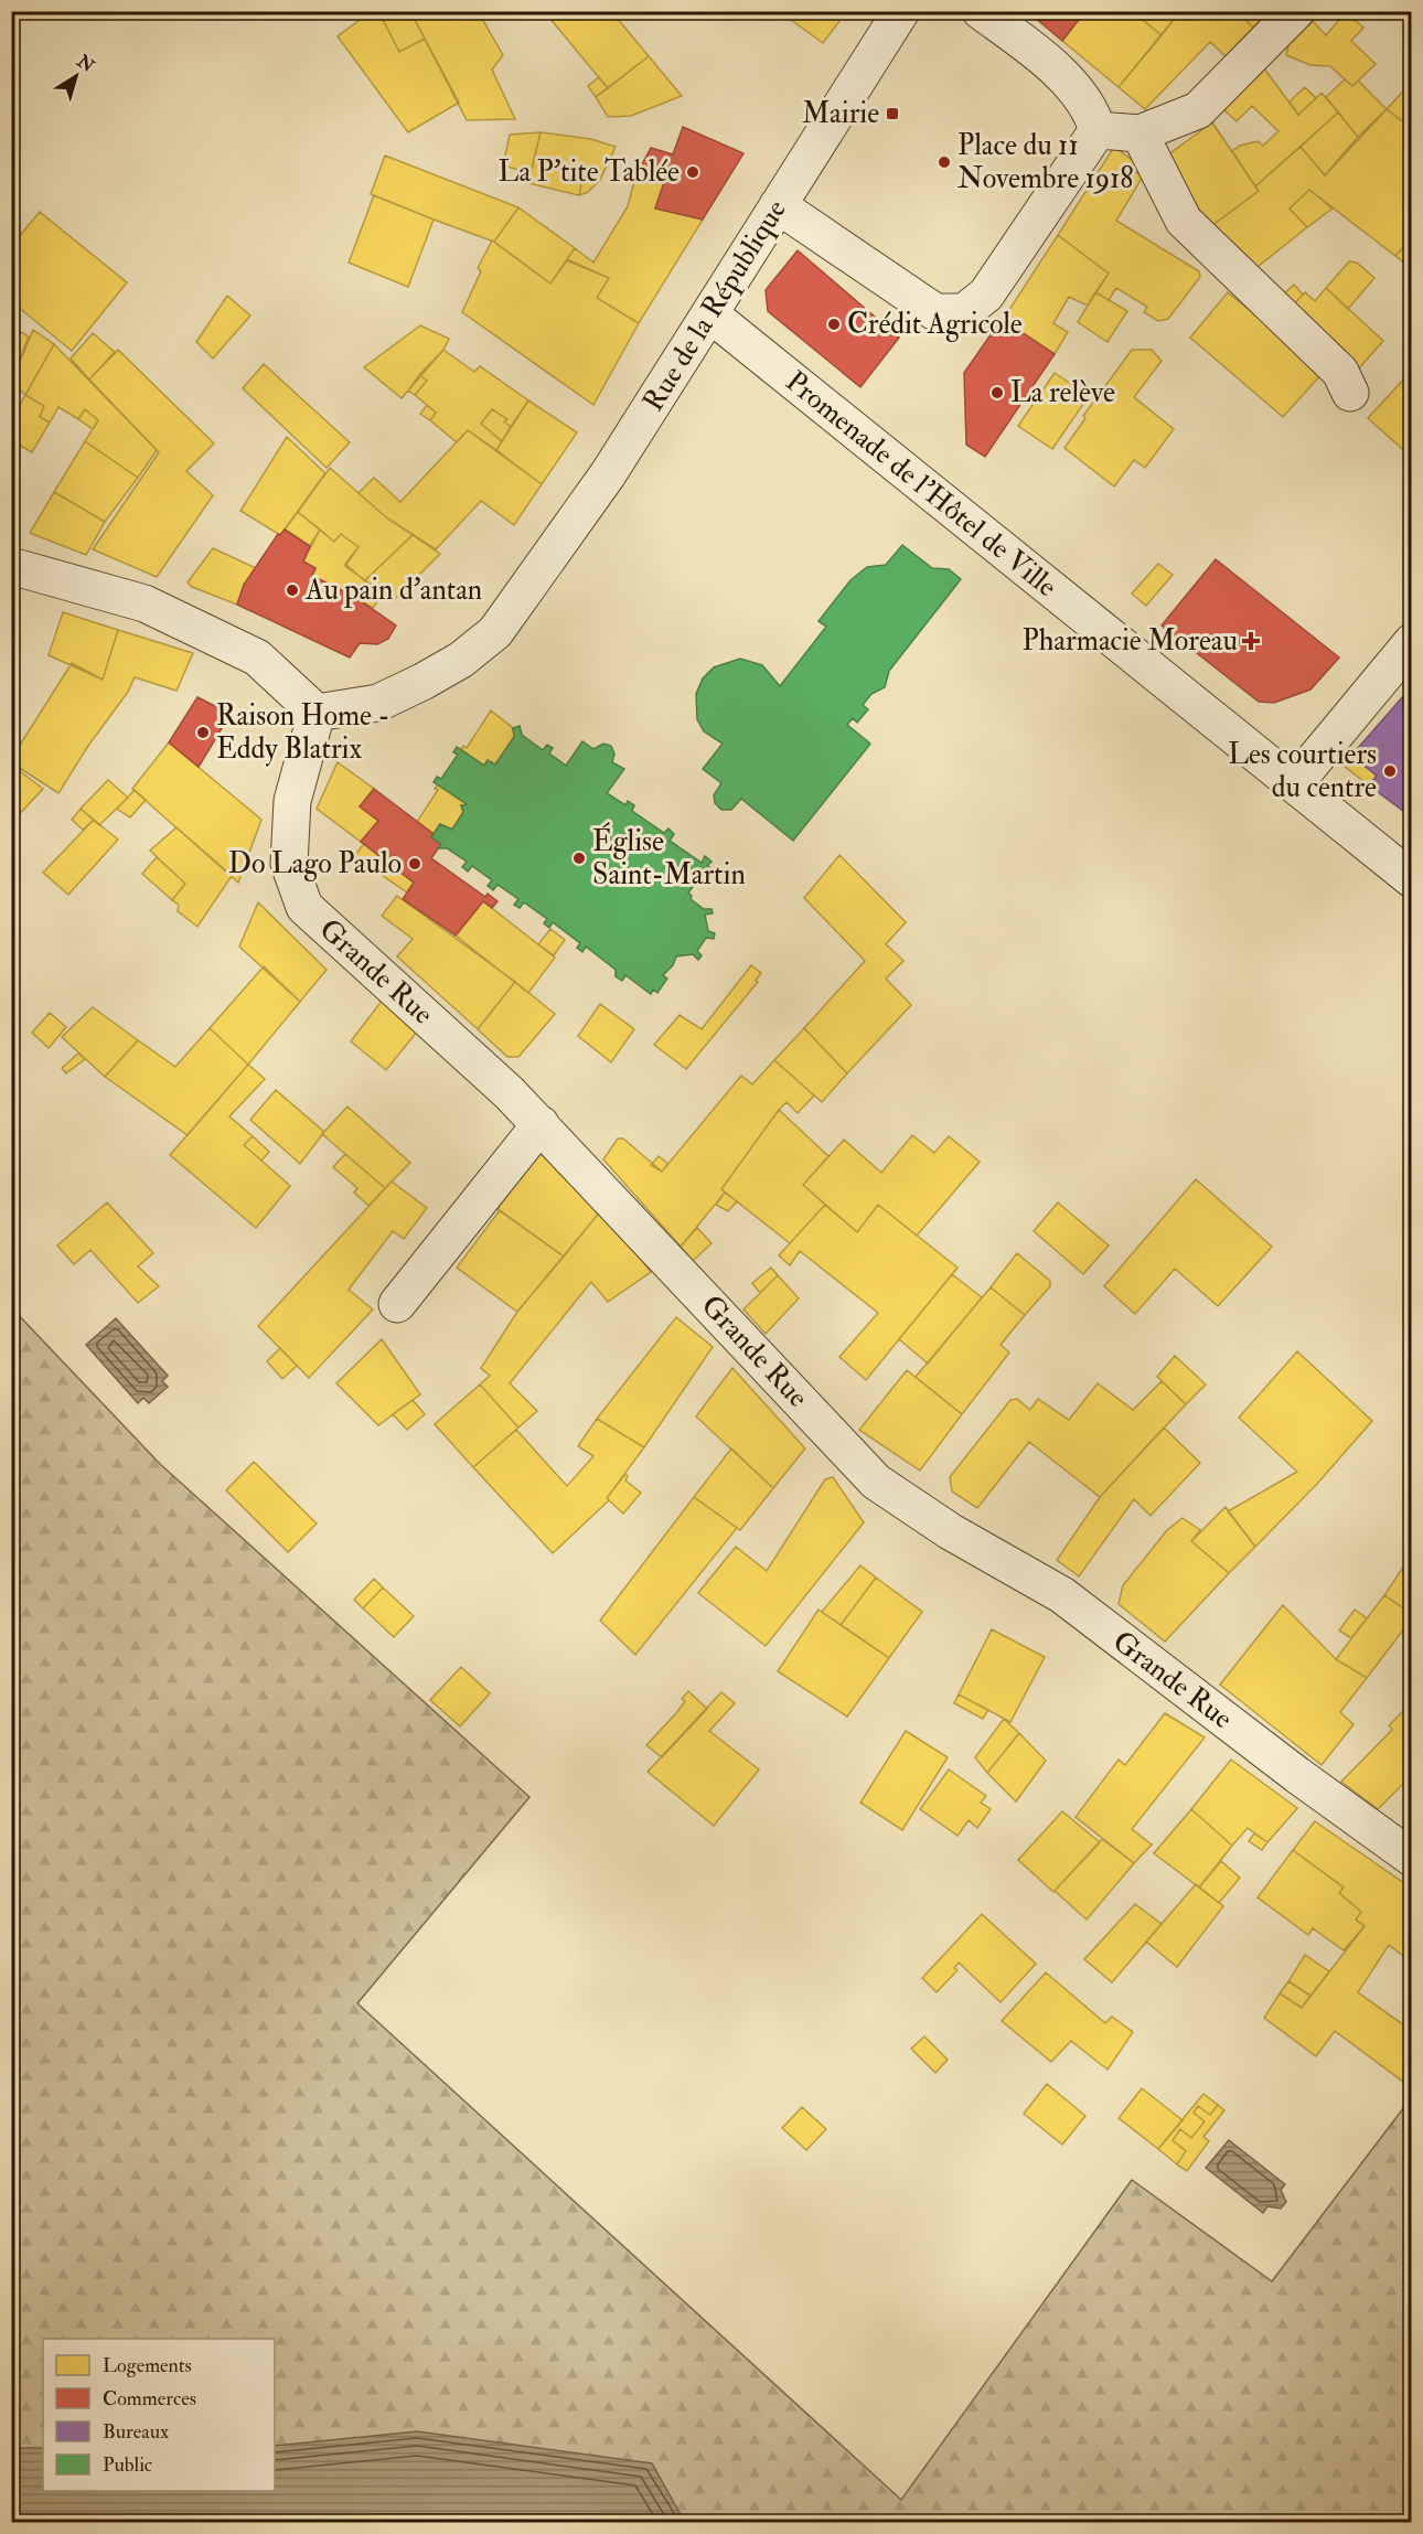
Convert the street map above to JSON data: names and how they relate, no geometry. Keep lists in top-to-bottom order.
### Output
{
  "streets": {
    "street": ["Rue de la République", "Promenade de l'Hôtel de Ville", "Grande Rue"]
  },
  "crossings": [
    ["Rue de la République", "Promenade de l'Hôtel de Ville"],
    ["Rue de la République", "Grande Rue"]
  ],
  "places": {
    "transit": ["Mairie"],
    "other": [
      "Place du 11 Novembre 1918",
      "La P'tite Tablée",
      "Crédit Agricole",
      "La relève",
      "Au pain d'antan",
      "Raison Home - Eddy Blatrix",
      "Les courtiers du centre",
      "Église Saint-Martin",
      "Do Lago Paulo"
    ],
    "health": ["Pharmacie Moreau"]
  },
  "legend": [
    "Logements",
    "Commerces",
    "Bureaux",
    "Public"
  ],
  "north": "top right"
}
